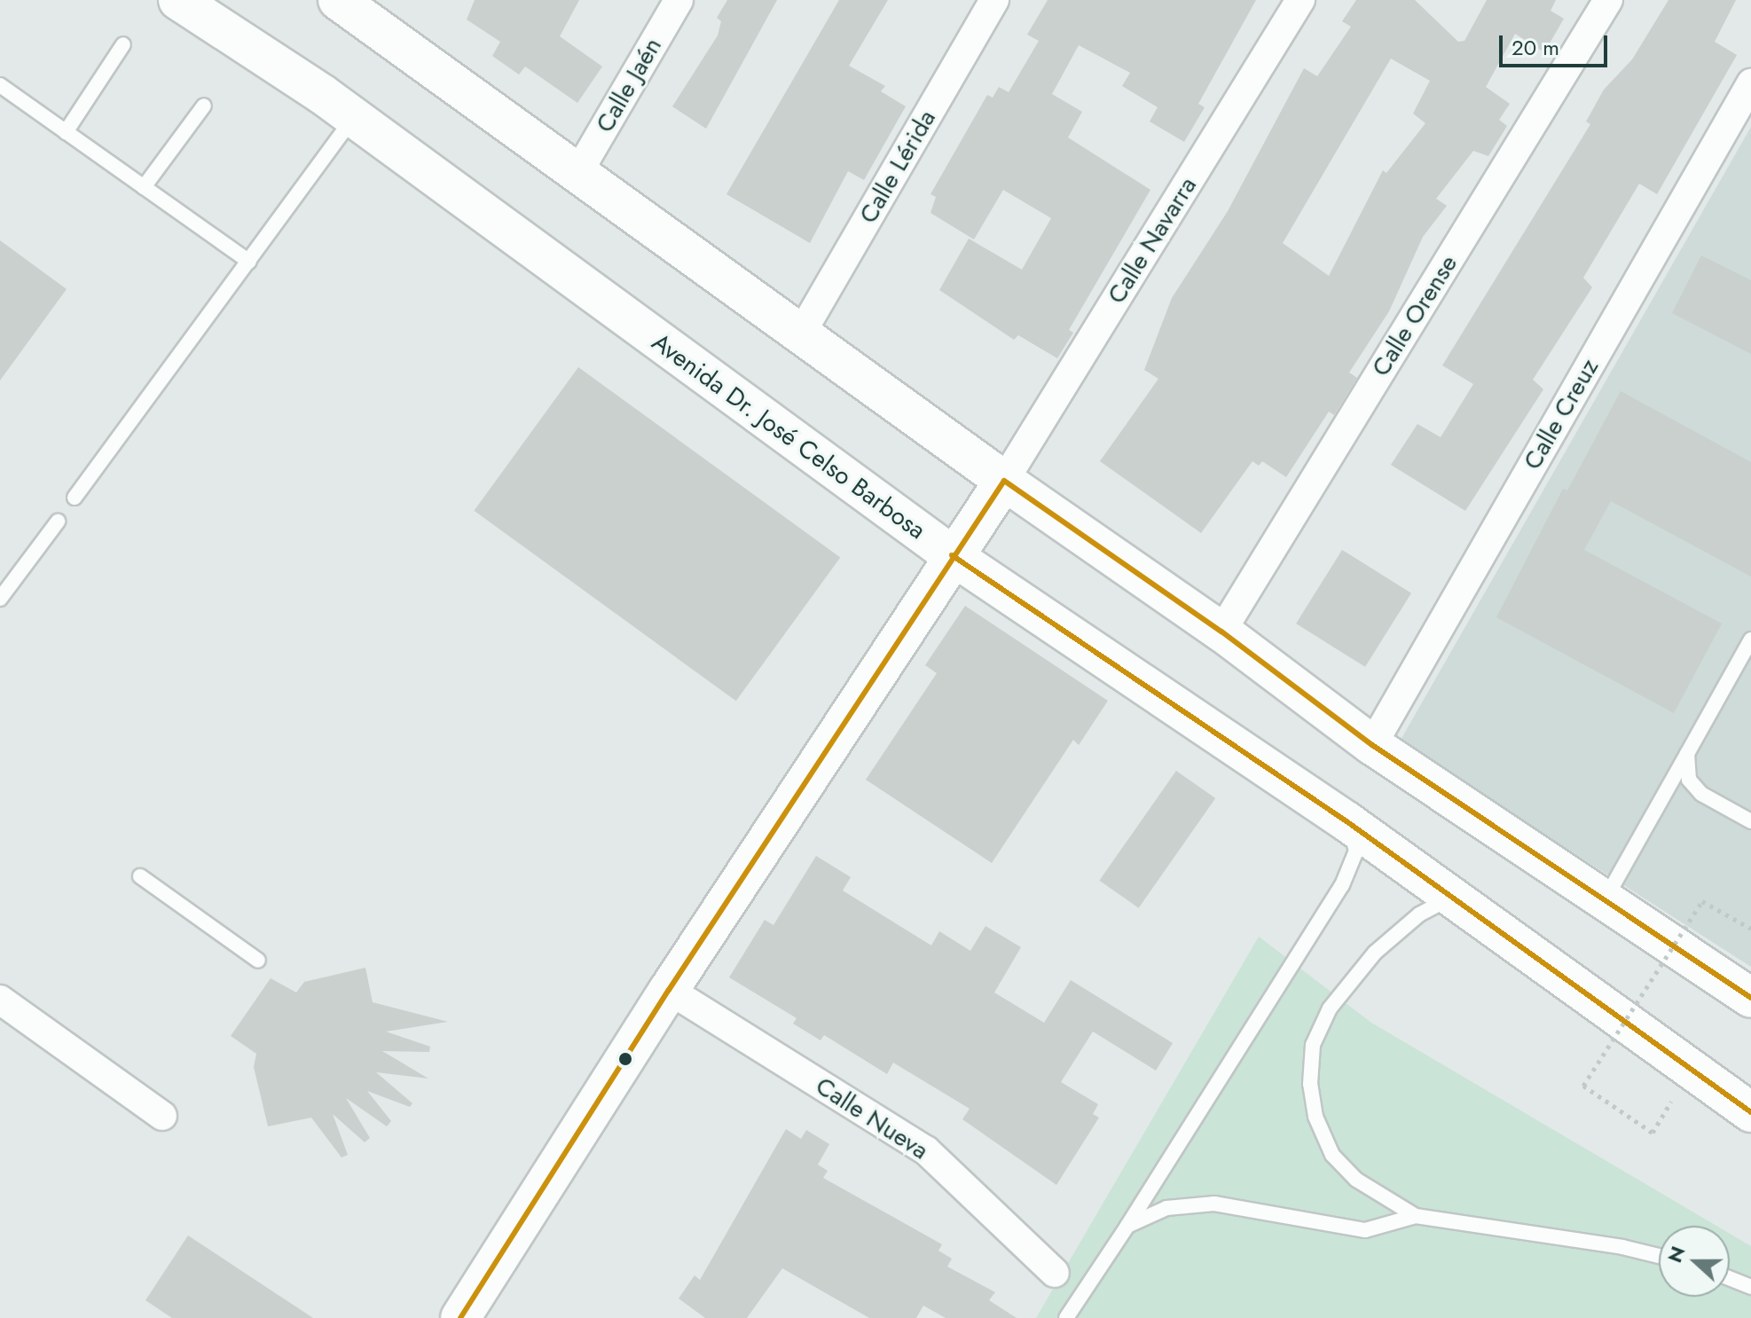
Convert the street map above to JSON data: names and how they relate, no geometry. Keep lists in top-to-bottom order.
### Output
{
  "streets": {
    "main road": ["Avenida Dr. José Celso Barbosa"],
    "street": [
      "Calle Jaén",
      "Calle Lérida",
      "Calle Navarra",
      "Calle Orense",
      "Calle Creuz",
      "Calle Nueva"
    ]
  },
  "scale_bar": "20 m",
  "north": "left"
}
